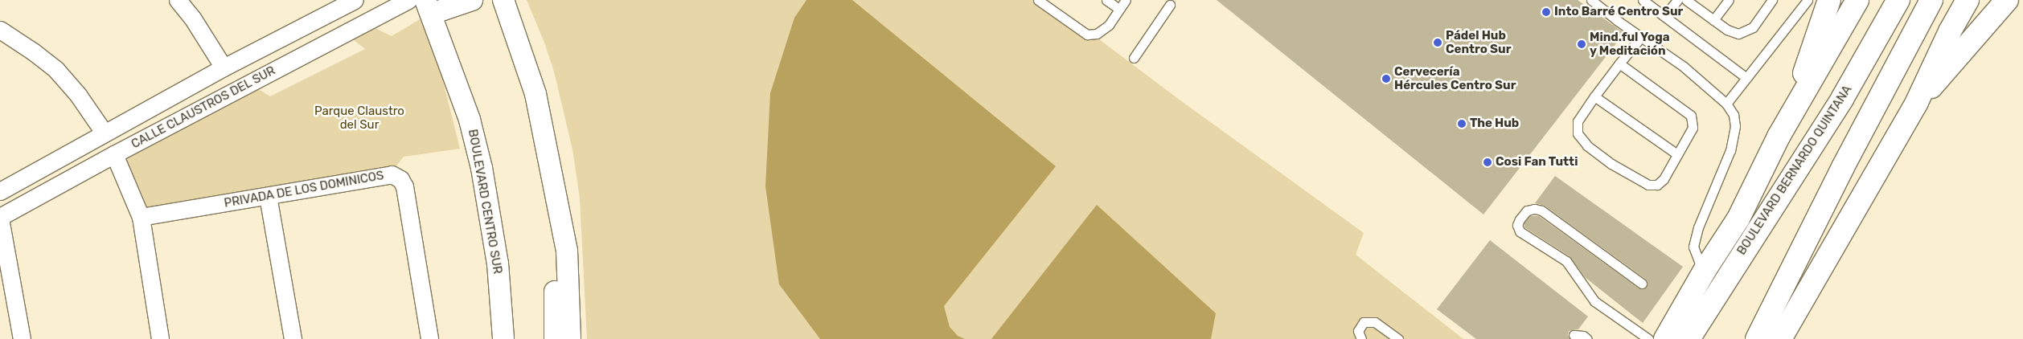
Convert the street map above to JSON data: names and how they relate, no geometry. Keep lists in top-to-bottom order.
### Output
{
  "streets": {
    "highway": ["BOULEVARD BERNARDO QUINTANA"],
    "street": ["CALLE CLAUSTROS DEL SUR", "PRIVADA DE LOS DOMINICOS", "BOULEVARD CENTRO SUR"]
  },
  "parks": ["Parque Claustro del Sur"],
  "places": [
    "Into Barré Centro Sur",
    "Pádel Hub Centro Sur",
    "Mind.ful Yoga y Meditación",
    "Cervecería Hércules Centro Sur",
    "The Hub",
    "Cosi Fan Tutti"
  ]
}
